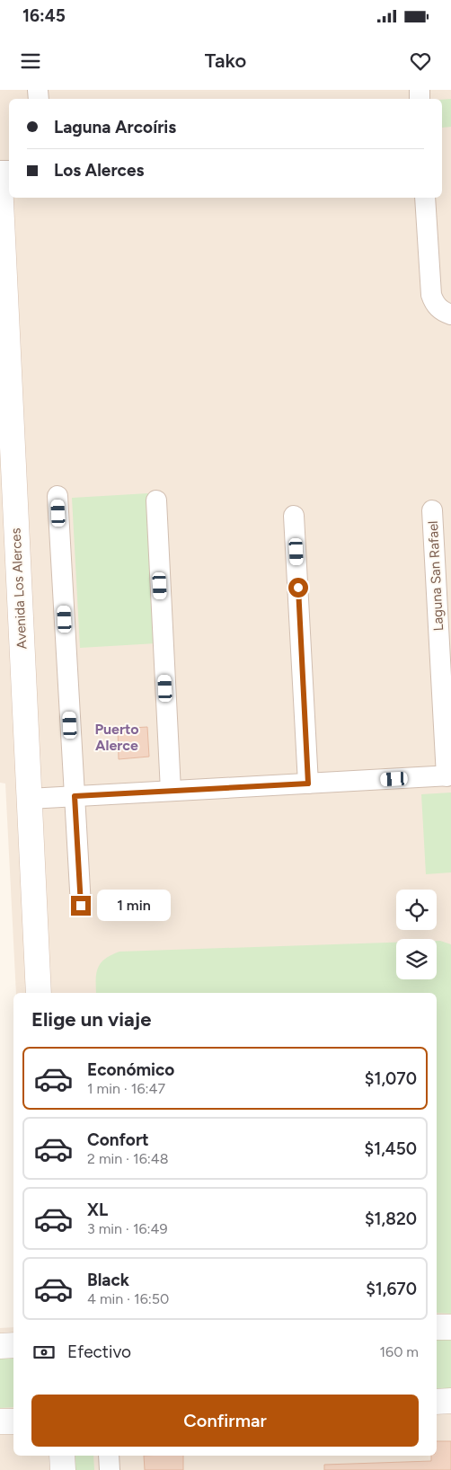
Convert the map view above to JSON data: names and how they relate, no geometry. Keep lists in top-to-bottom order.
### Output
{
  "streets": {
    "main road": ["Avenida Los Alerces"],
    "street": ["Laguna San Rafael"]
  },
  "districts": ["Puerto Alerce"],
  "page": {
    "status": "16:45",
    "header": "Tako",
    "banner": ["Laguna Arcoíris", "Los Alerces"],
    "bubble": "1 min",
    "heading": "Elige un viaje",
    "list": [
      {
        "name": "Económico",
        "note": "1 min · 16:47",
        "value": "$1,070"
      },
      {
        "name": "Confort",
        "note": "2 min · 16:48",
        "value": "$1,450"
      },
      {
        "name": "XL",
        "note": "3 min · 16:49",
        "value": "$1,820"
      },
      {
        "name": "Black",
        "note": "4 min · 16:50",
        "value": "$1,670"
      }
    ],
    "pay": ["Efectivo", "160 m"],
    "buttons": "Confirmar"
  }
}
